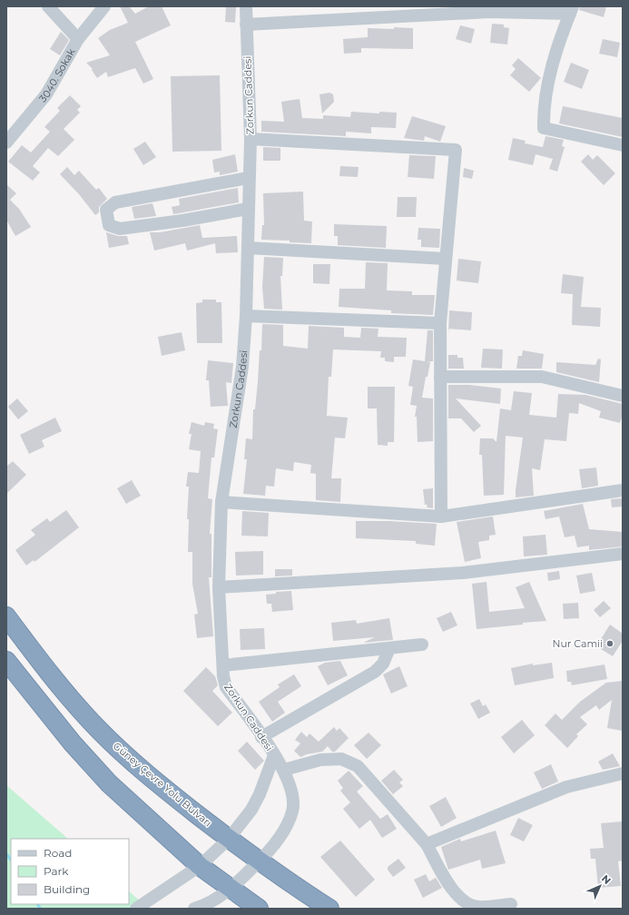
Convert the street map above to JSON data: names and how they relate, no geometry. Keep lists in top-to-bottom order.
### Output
{
  "streets": {
    "highway": ["Güney Çevre Yolu Bulvarı"],
    "street": ["3040. Sokak", "Zorkun Caddesi"]
  },
  "crossings": [
    ["Zorkun Caddesi", "Güney Çevre Yolu Bulvarı"]
  ],
  "places": ["Nur Camii"],
  "legend": ["Road", "Park", "Building"],
  "north": "top right"
}
